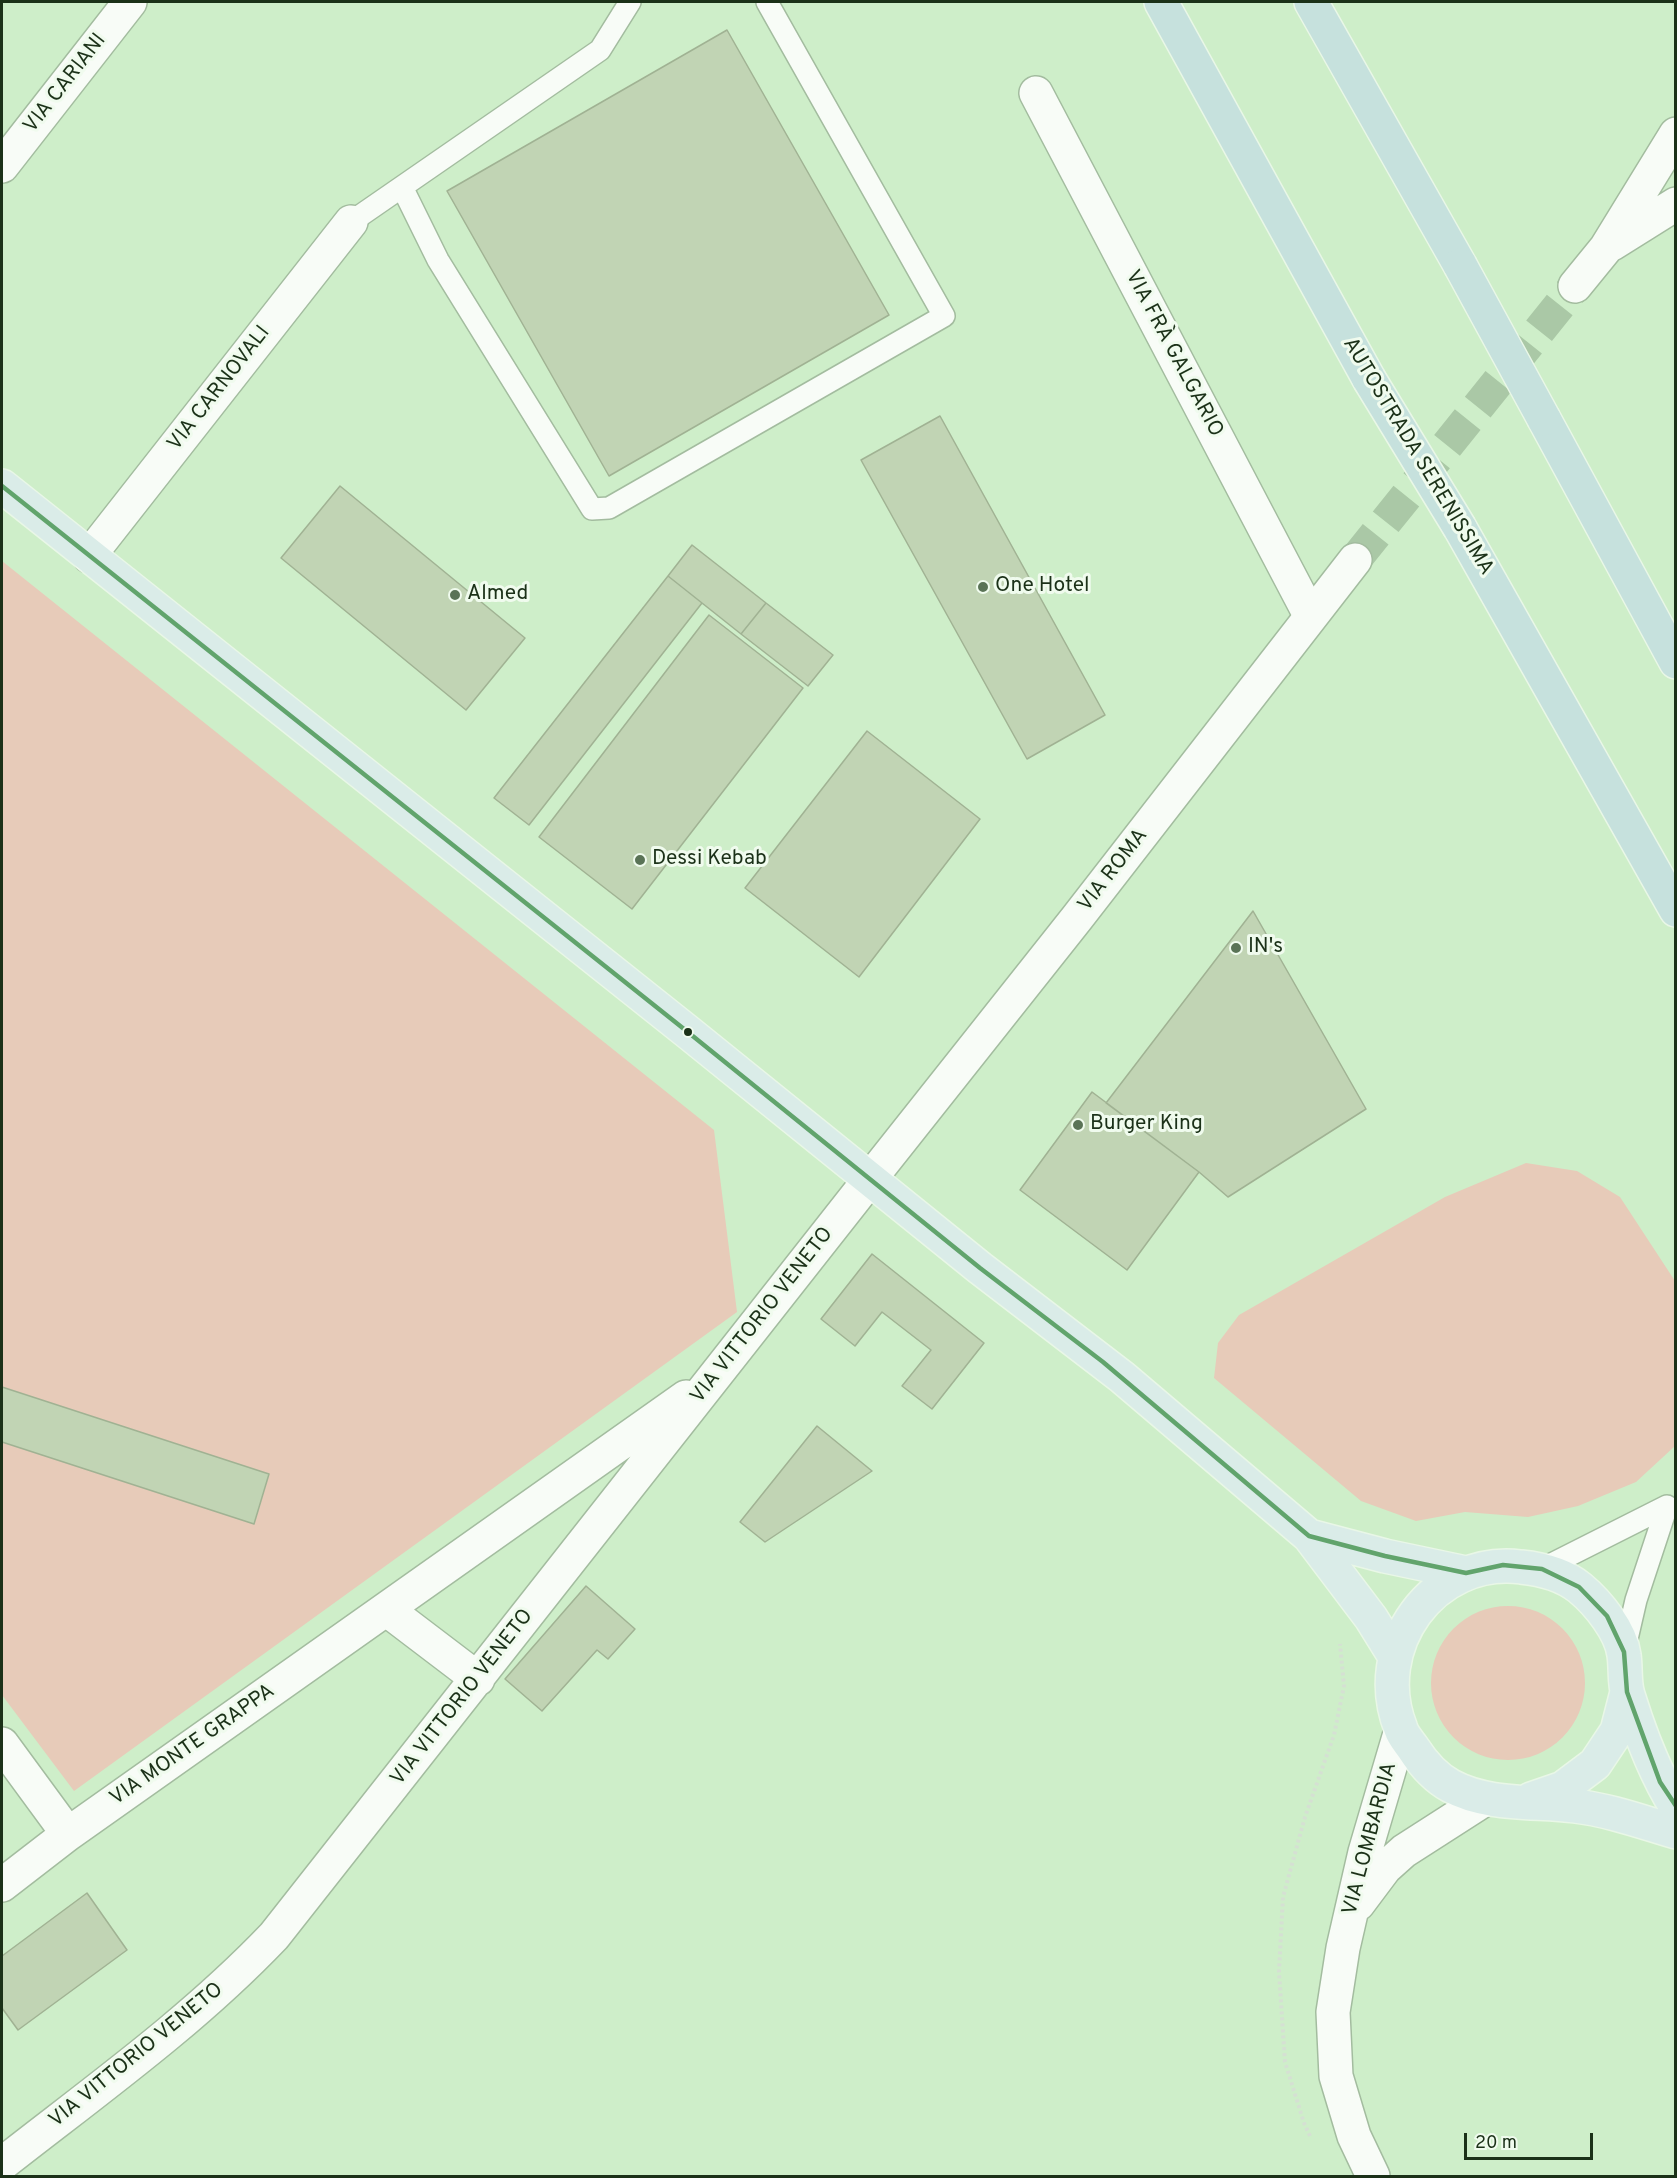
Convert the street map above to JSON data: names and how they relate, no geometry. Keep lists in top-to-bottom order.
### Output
{
  "streets": {
    "highway": ["AUTOSTRADA SERENISSIMA"],
    "street": [
      "VIA CARIANI",
      "VIA FRÀ GALGARIO",
      "VIA CARNOVALI",
      "VIA ROMA",
      "VIA VITTORIO VENETO",
      "VIA MONTE GRAPPA",
      "VIA LOMBARDIA"
    ]
  },
  "crossings": [
    ["VIA FRÀ GALGARIO", "VIA ROMA"],
    ["VIA ROMA", "VIA VITTORIO VENETO"],
    ["VIA VITTORIO VENETO", "VIA MONTE GRAPPA"]
  ],
  "places": [
    "One Hotel",
    "Almed",
    "Dessi Kebab",
    "IN's",
    "Burger King"
  ],
  "scale_bar": "20 m"
}
